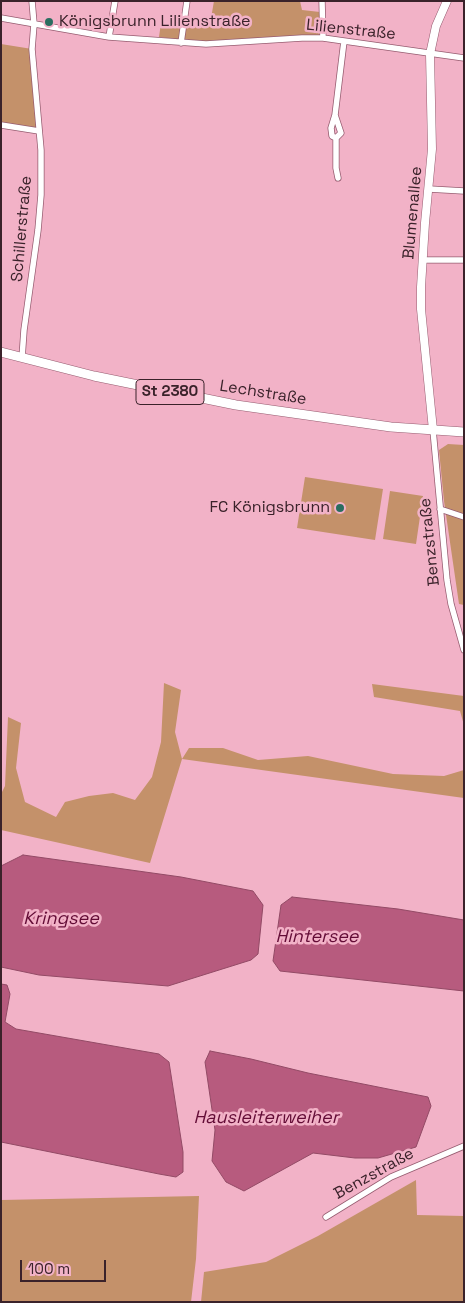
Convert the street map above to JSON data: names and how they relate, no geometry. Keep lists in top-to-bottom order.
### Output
{
  "streets": {
    "main road": ["St 2380", "Lechstraße"],
    "street": [
      "Lilienstraße",
      "Blumenallee",
      "Schillerstraße",
      "Benzstraße"
    ]
  },
  "crossings": [
    ["Lilienstraße", "Blumenallee"],
    ["Lilienstraße", "Schillerstraße"],
    ["Blumenallee", "Lechstraße"],
    ["Blumenallee", "Benzstraße"],
    ["Schillerstraße", "Lechstraße"],
    ["Lechstraße", "Benzstraße"]
  ],
  "water": ["Kringsee", "Hintersee", "Hausleiterweiher"],
  "places": ["Königsbrunn Lilienstraße", "FC Königsbrunn"],
  "scale_bar": "100 m"
}
